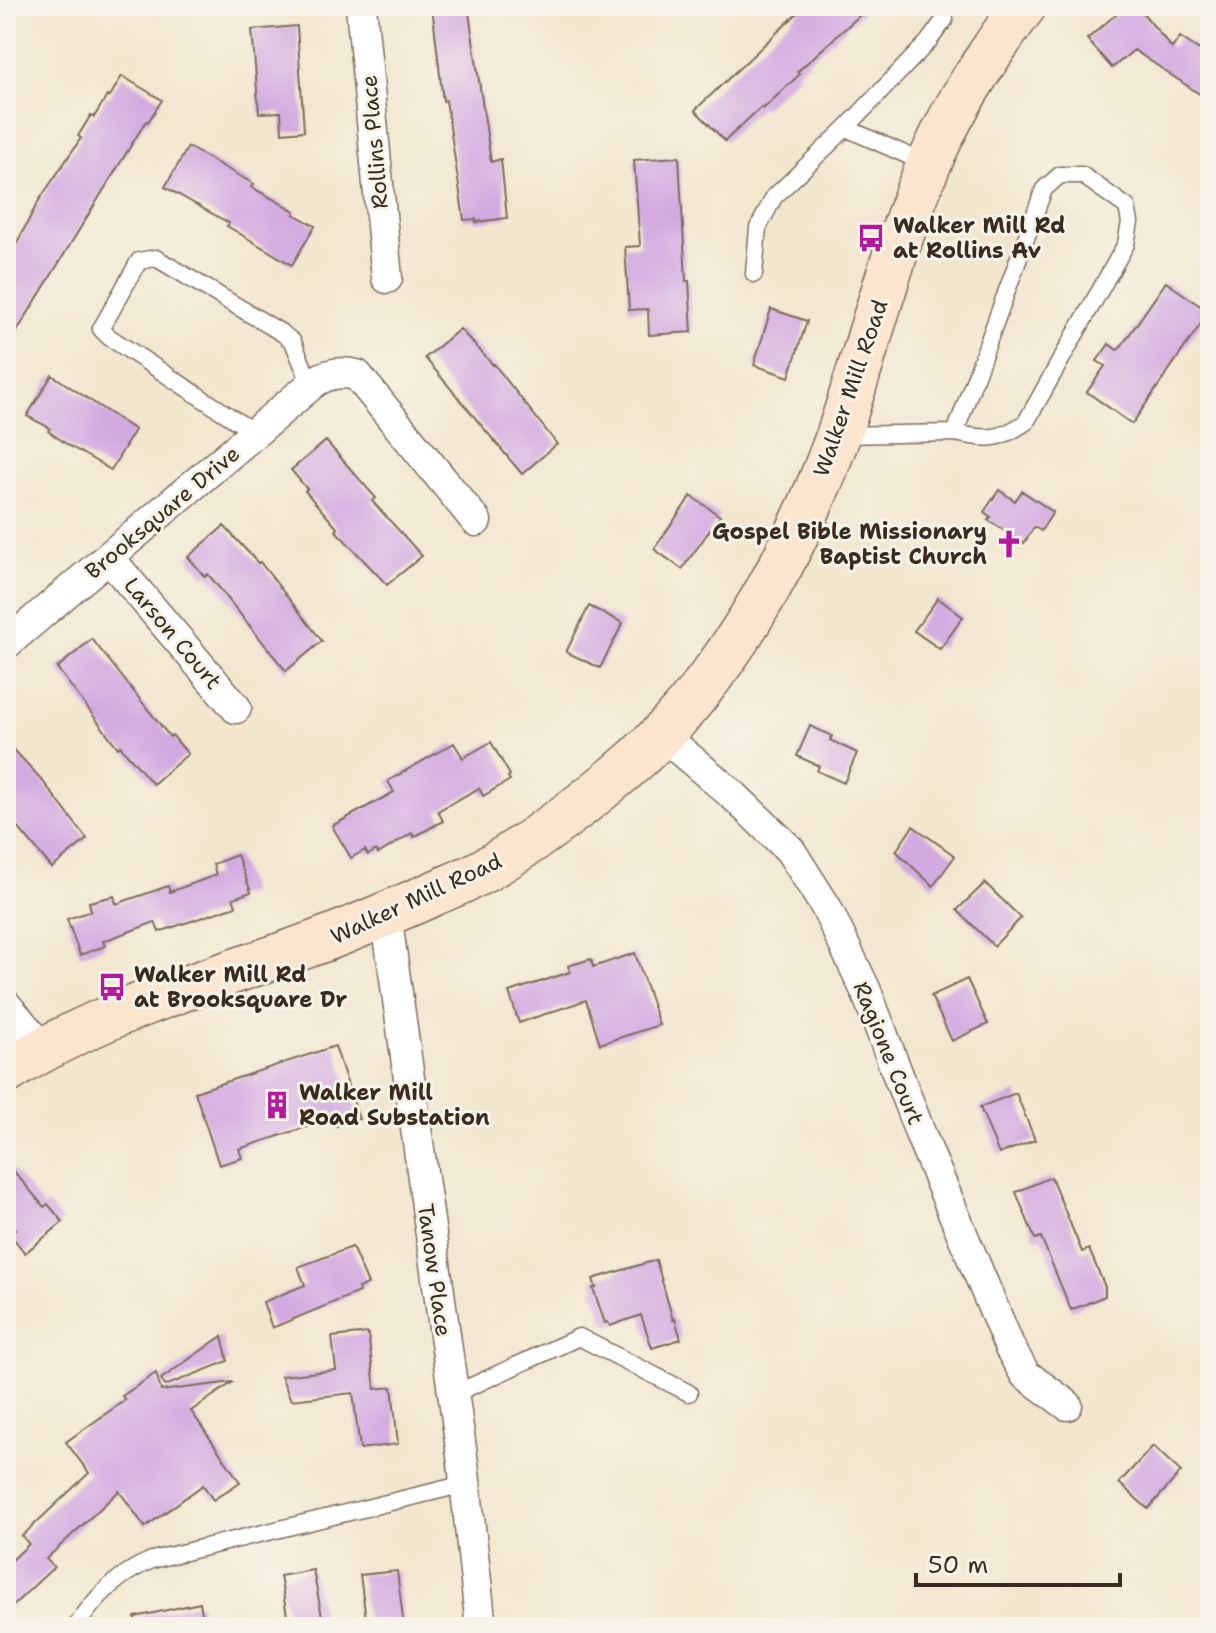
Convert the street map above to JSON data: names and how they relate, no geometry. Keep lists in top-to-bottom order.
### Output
{
  "streets": {
    "street": [
      "Rollins Place",
      "Walker Mill Road",
      "Brooksquare Drive",
      "Larson Court",
      "Ragione Court",
      "Tanow Place"
    ]
  },
  "crossings": [
    ["Walker Mill Road", "Ragione Court"],
    ["Walker Mill Road", "Tanow Place"],
    ["Brooksquare Drive", "Larson Court"]
  ],
  "places": {
    "bus stop": ["Walker Mill Rd at Rollins Av", "Walker Mill Rd at Brooksquare Dr"],
    "church": ["Gospel Bible Missionary Baptist Church"],
    "building": ["Walker Mill Road Substation"]
  },
  "scale_bar": "50 m"
}
